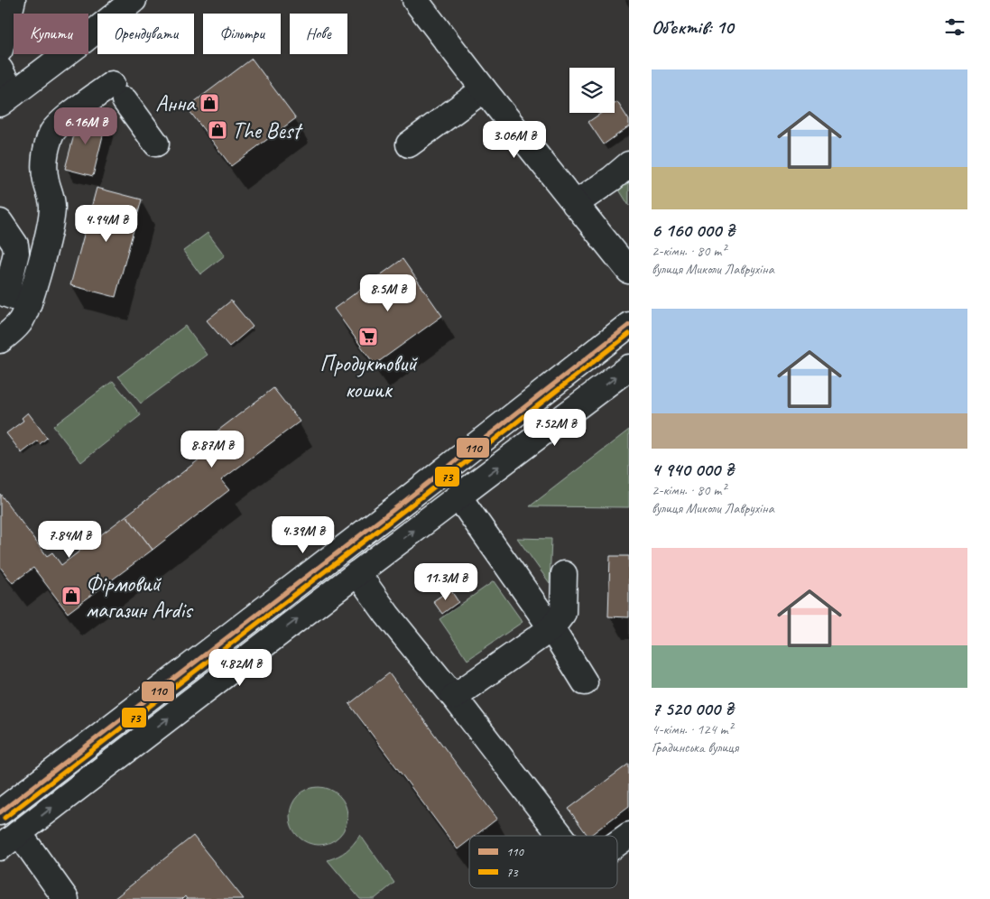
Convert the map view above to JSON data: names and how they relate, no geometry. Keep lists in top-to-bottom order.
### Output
{
  "places": {
    "shop": ["Анна", "The Best", "Фірмовий магазин Ardis"],
    "supermarket": ["Продуктовий кошик"]
  },
  "lines": ["transit line 110", "transit line 73"],
  "legend": ["110", "73"],
  "page": {
    "heading": "Об’єктів: 10",
    "chip": [
      "Купити",
      "Орендувати",
      "Фільтри",
      "Нове"
    ],
    "list": [
      {
        "name": "6 160 000 ₴",
        "note": "2-кімн. · 80 m² · вулиця Миколи Лаврухіна"
      },
      {
        "name": "4 940 000 ₴",
        "note": "2-кімн. · 80 m² · вулиця Миколи Лаврухіна"
      },
      {
        "name": "7 520 000 ₴",
        "note": "4-кімн. · 124 m² · Градинська вулиця"
      }
    ],
    "price": [
      "6.16M ₴",
      "3.06M ₴",
      "4.94M ₴",
      "8.5M ₴",
      "7.52M ₴",
      "8.87M ₴",
      "4.39M ₴",
      "7.84M ₴",
      "11.3M ₴",
      "4.82M ₴"
    ]
  }
}
